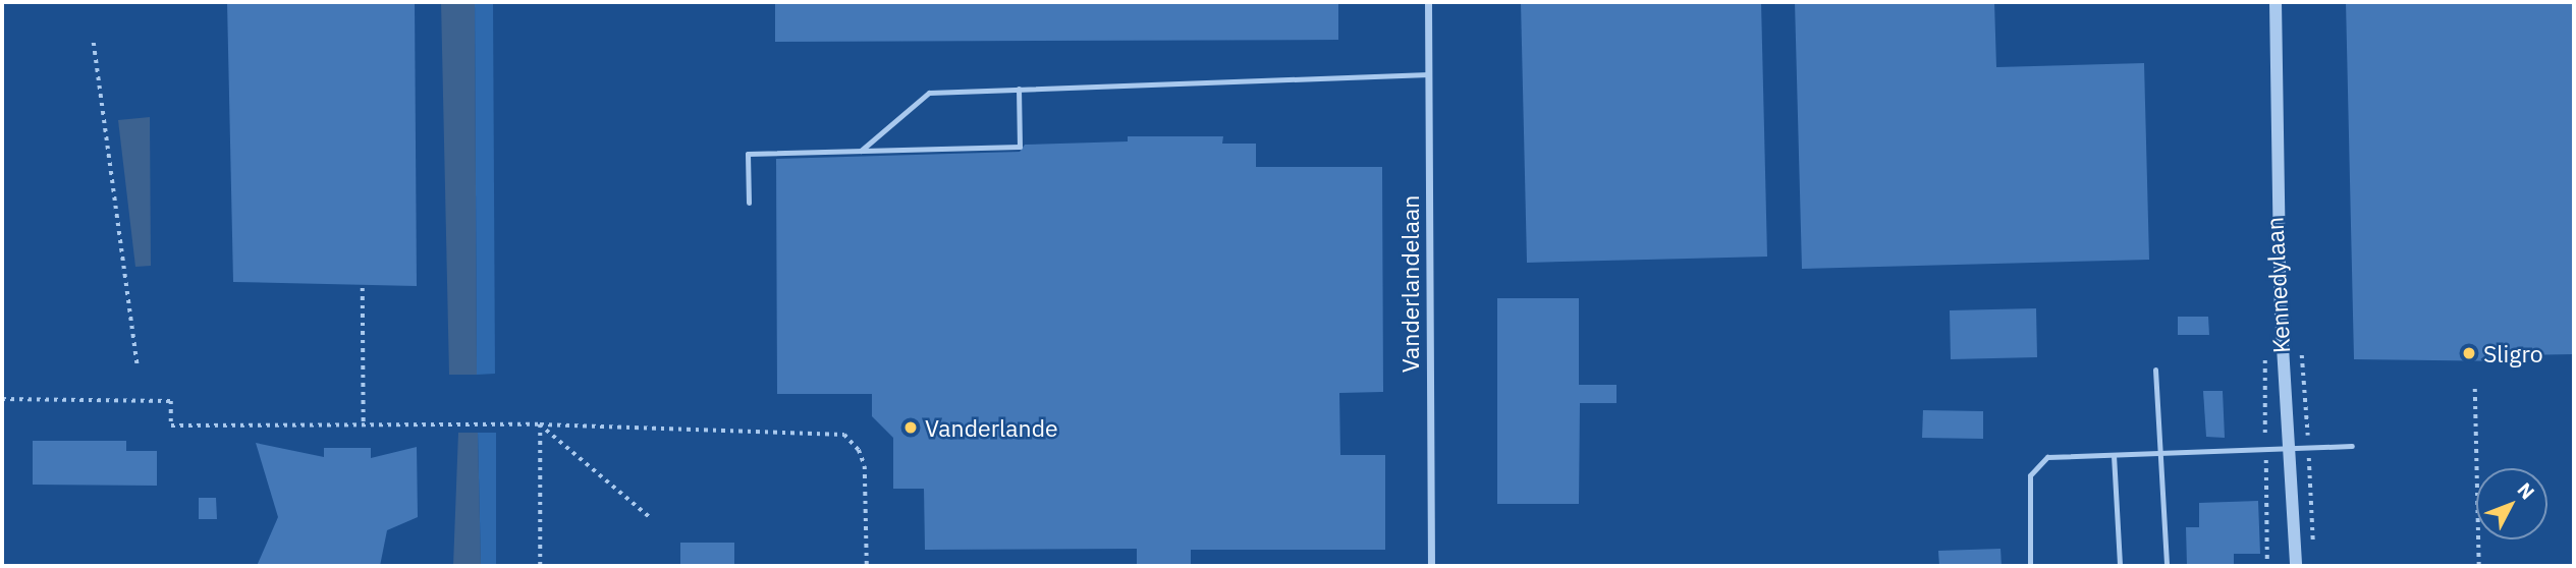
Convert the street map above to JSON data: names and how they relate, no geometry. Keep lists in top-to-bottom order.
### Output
{
  "streets": {
    "street": ["Vanderlandelaan", "Kennedylaan"]
  },
  "places": ["Sligro", "Vanderlande"],
  "north": "top right"
}
